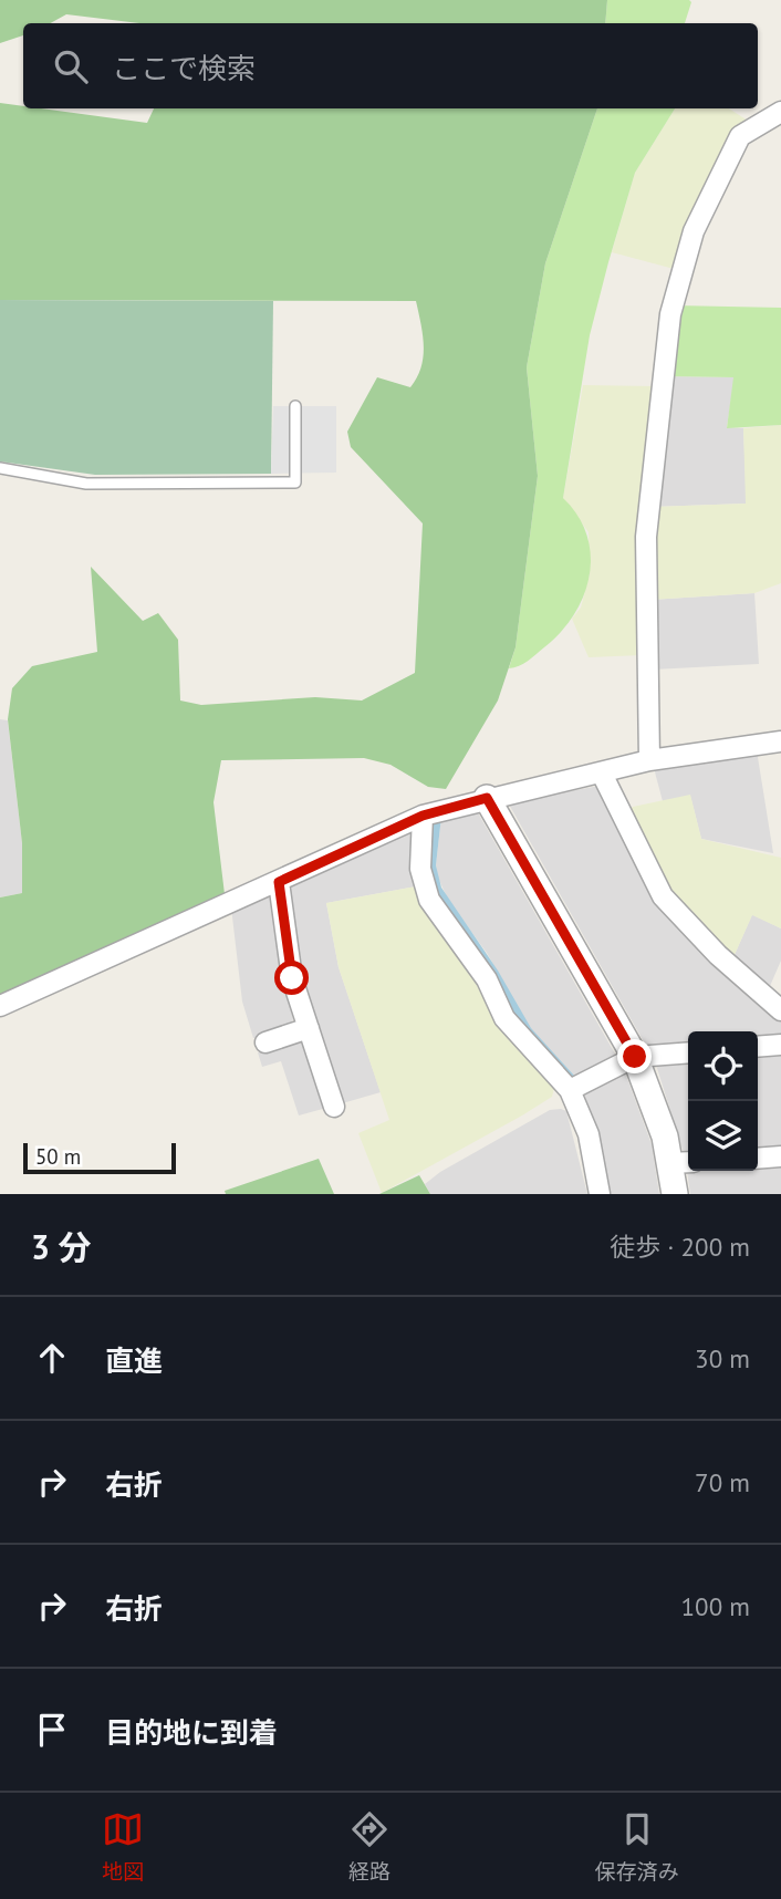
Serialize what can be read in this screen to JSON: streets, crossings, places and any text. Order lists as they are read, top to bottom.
{
  "scale_bar": "50 m",
  "page": {
    "search": "ここで検索",
    "scale": "50 m",
    "heading": ["3 分", "徒歩 · 200 m"],
    "list": [
      ["直進", "30 m"],
      ["右折", "70 m"],
      ["右折", "100 m"],
      "目的地に到着"
    ],
    "nav": ["地図", "経路", "保存済み"]
  }
}
